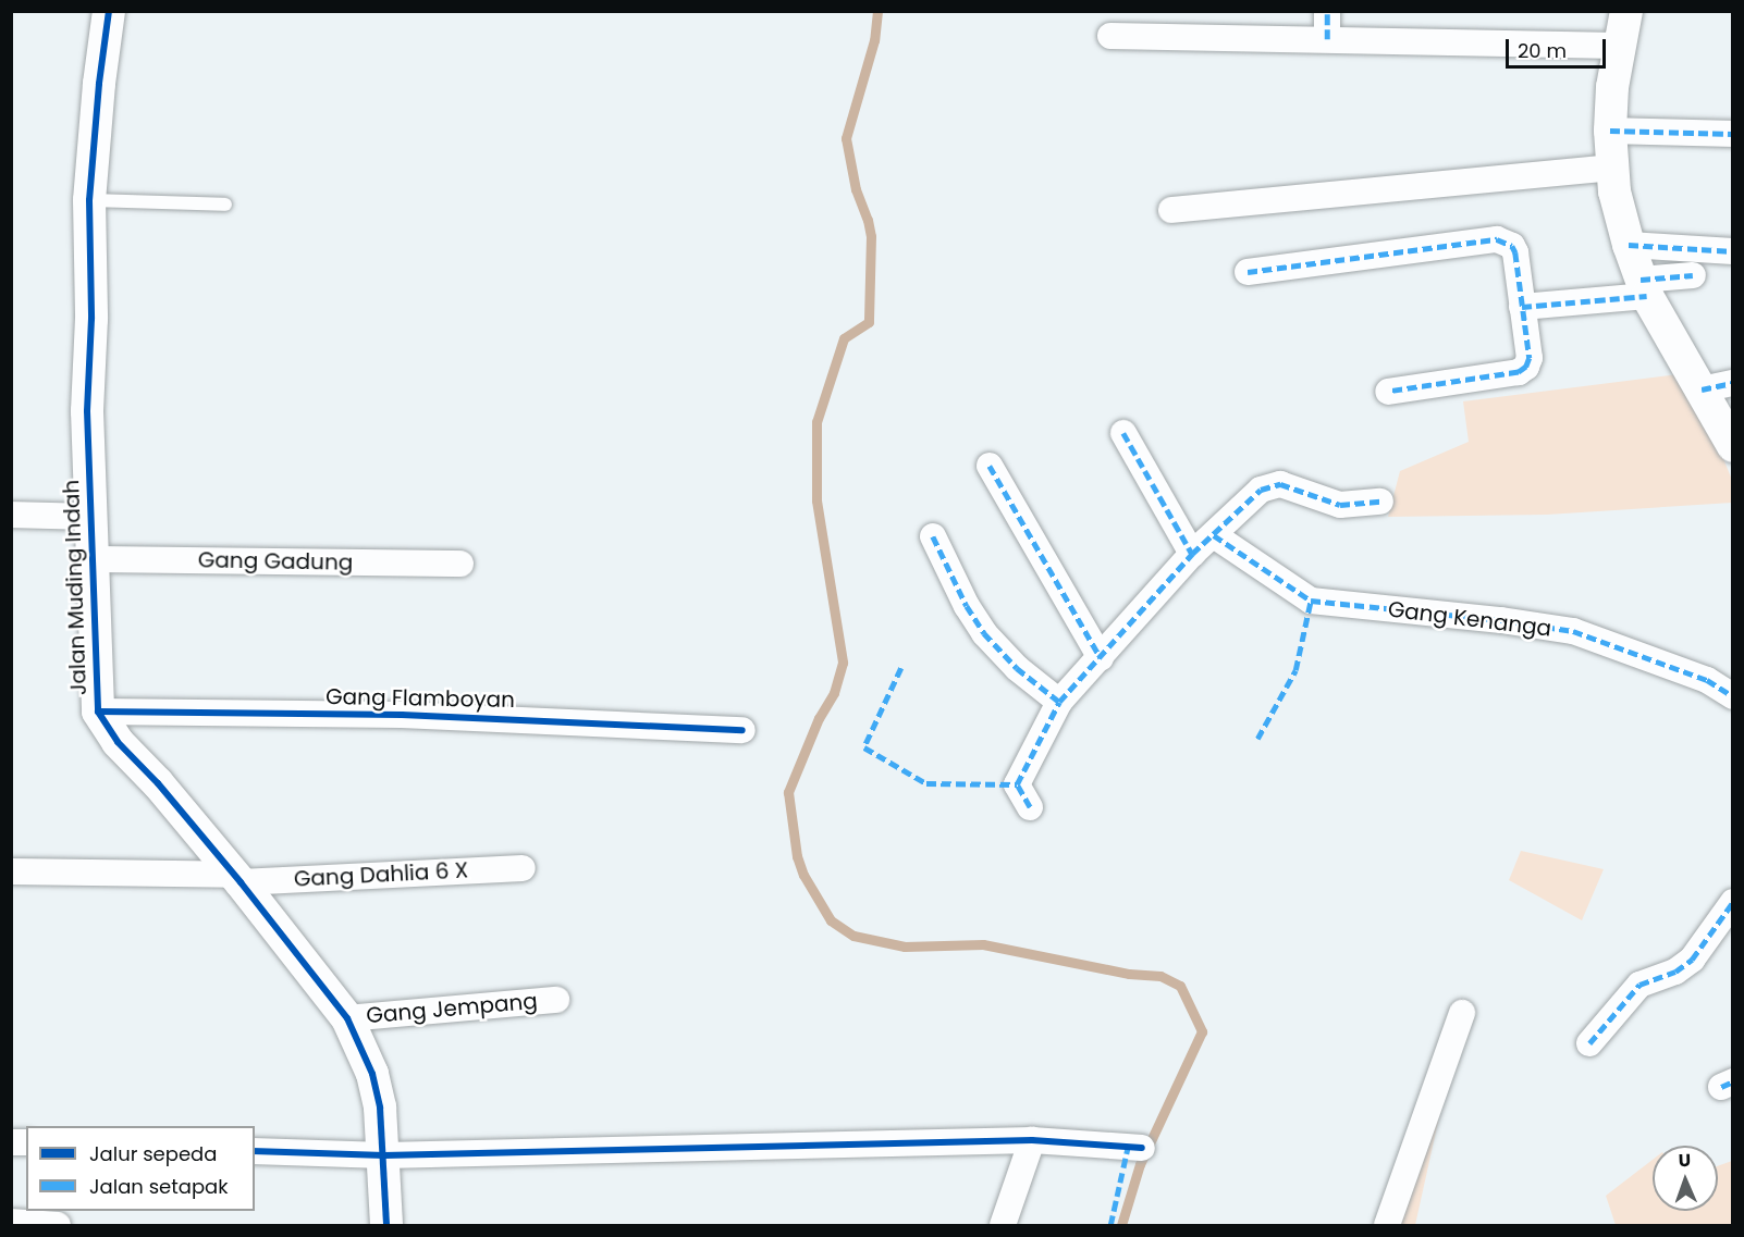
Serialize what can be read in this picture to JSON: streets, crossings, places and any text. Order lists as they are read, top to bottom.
{
  "streets": {
    "street": [
      "Gang Gadung",
      "Jalan Muding Indah",
      "Gang Kenanga",
      "Gang Flamboyan",
      "Gang Dahlia 6 X",
      "Gang Jempang"
    ]
  },
  "crossings": [
    ["Gang Gadung", "Jalan Muding Indah"],
    ["Jalan Muding Indah", "Gang Flamboyan"],
    ["Jalan Muding Indah", "Gang Dahlia 6 X"],
    ["Jalan Muding Indah", "Gang Jempang"]
  ],
  "legend": ["Jalur sepeda", "Jalan setapak"],
  "scale_bar": "20 m",
  "north": "top"
}
